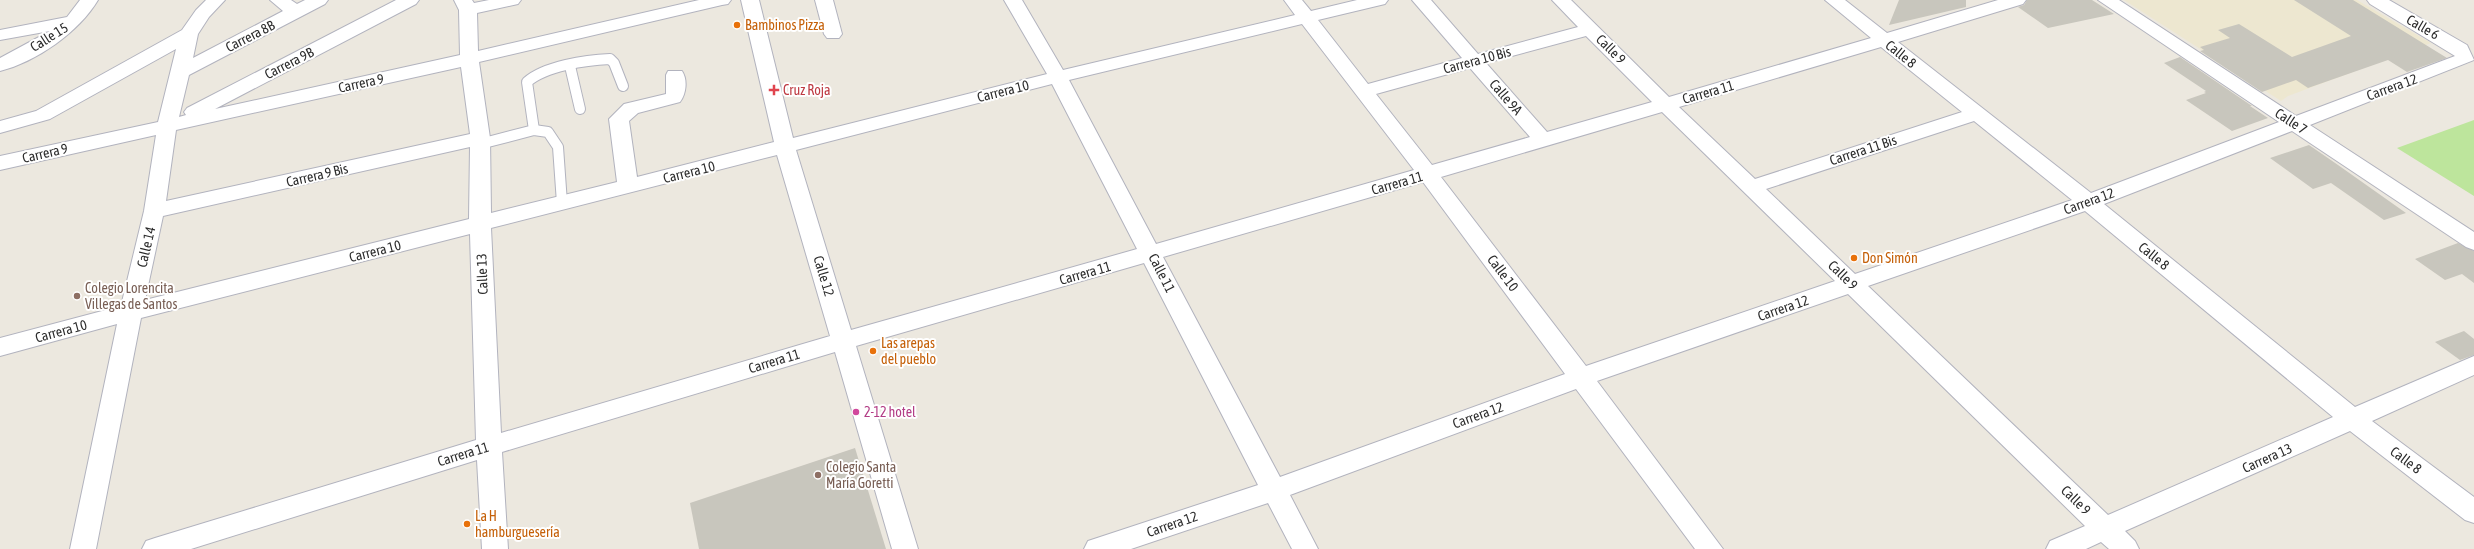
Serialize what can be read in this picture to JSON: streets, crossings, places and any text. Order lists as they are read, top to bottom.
{
  "streets": {
    "street": [
      "Calle 6",
      "Carrera 8B",
      "Calle 15",
      "Calle 9",
      "Calle 8",
      "Carrera 10 Bis",
      "Carrera 9B",
      "Carrera 9",
      "Carrera 12",
      "Carrera 10",
      "Carrera 11",
      "Calle 9A",
      "Calle 7",
      "Carrera 11 Bis",
      "Carrera 9 Bis",
      "Calle 14",
      "Calle 11",
      "Calle 10",
      "Calle 13",
      "Calle 12",
      "Carrera 13"
    ]
  },
  "crossings": [
    ["Calle 6", "Carrera 12"],
    ["Carrera 8B", "Calle 14"],
    ["Calle 9", "Carrera 10 Bis"],
    ["Calle 9", "Carrera 12"],
    ["Calle 9", "Carrera 11"],
    ["Calle 9", "Carrera 11 Bis"],
    ["Calle 9", "Carrera 13"],
    ["Calle 8", "Carrera 12"],
    ["Calle 8", "Carrera 11"],
    ["Calle 8", "Carrera 11 Bis"],
    ["Calle 8", "Carrera 13"],
    ["Carrera 10 Bis", "Calle 9A"],
    ["Carrera 10 Bis", "Calle 10"],
    ["Carrera 9B", "Carrera 9"],
    ["Carrera 9B", "Calle 14"],
    ["Carrera 9", "Calle 14"],
    ["Carrera 9", "Calle 13"],
    ["Carrera 12", "Calle 7"],
    ["Carrera 12", "Calle 11"],
    ["Carrera 12", "Calle 10"],
    ["Carrera 10", "Calle 14"],
    ["Carrera 10", "Calle 11"],
    ["Carrera 10", "Calle 10"],
    ["Carrera 10", "Calle 13"],
    ["Carrera 10", "Calle 12"],
    ["Carrera 11", "Calle 9A"],
    ["Carrera 11", "Calle 11"],
    ["Carrera 11", "Calle 10"],
    ["Carrera 11", "Calle 13"],
    ["Carrera 11", "Calle 12"],
    ["Carrera 9 Bis", "Calle 14"],
    ["Carrera 9 Bis", "Calle 13"]
  ],
  "places": {
    "other": [
      "Bambinos Pizza",
      "Don Simón",
      "Colegio Lorencita Villegas de Santos",
      "Las arepas del pueblo",
      "2-12 hotel",
      "Colegio Santa María Goretti",
      "La H hamburguesería"
    ],
    "health": ["Cruz Roja"]
  }
}
